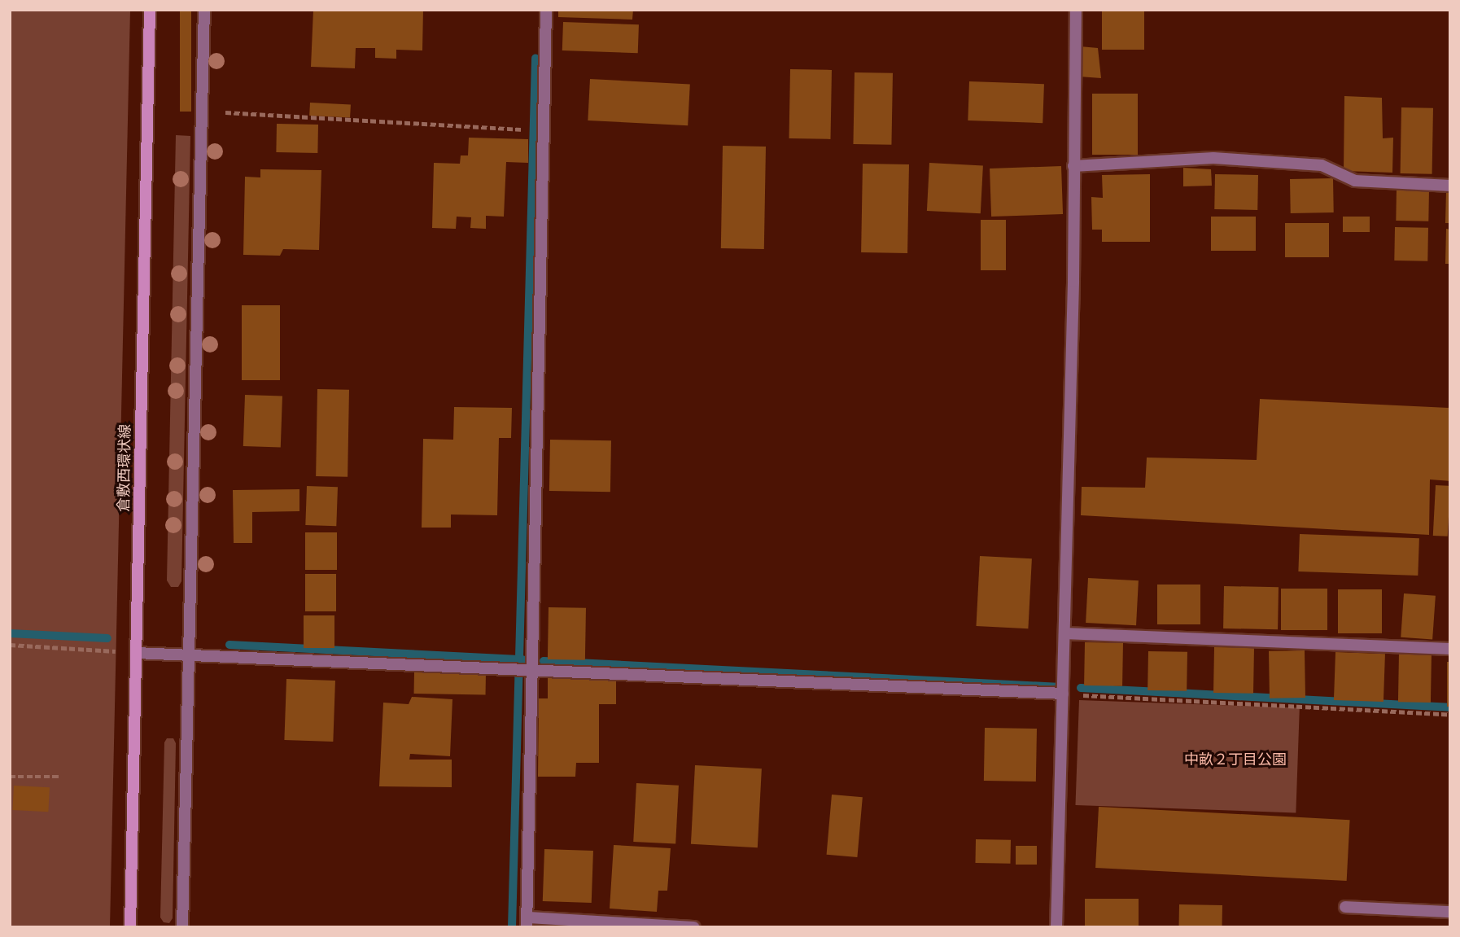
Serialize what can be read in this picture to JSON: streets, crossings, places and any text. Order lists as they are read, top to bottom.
{
  "streets": {
    "main road": ["倉敷西環状線"]
  },
  "parks": ["中畝２丁目公園"]
}
